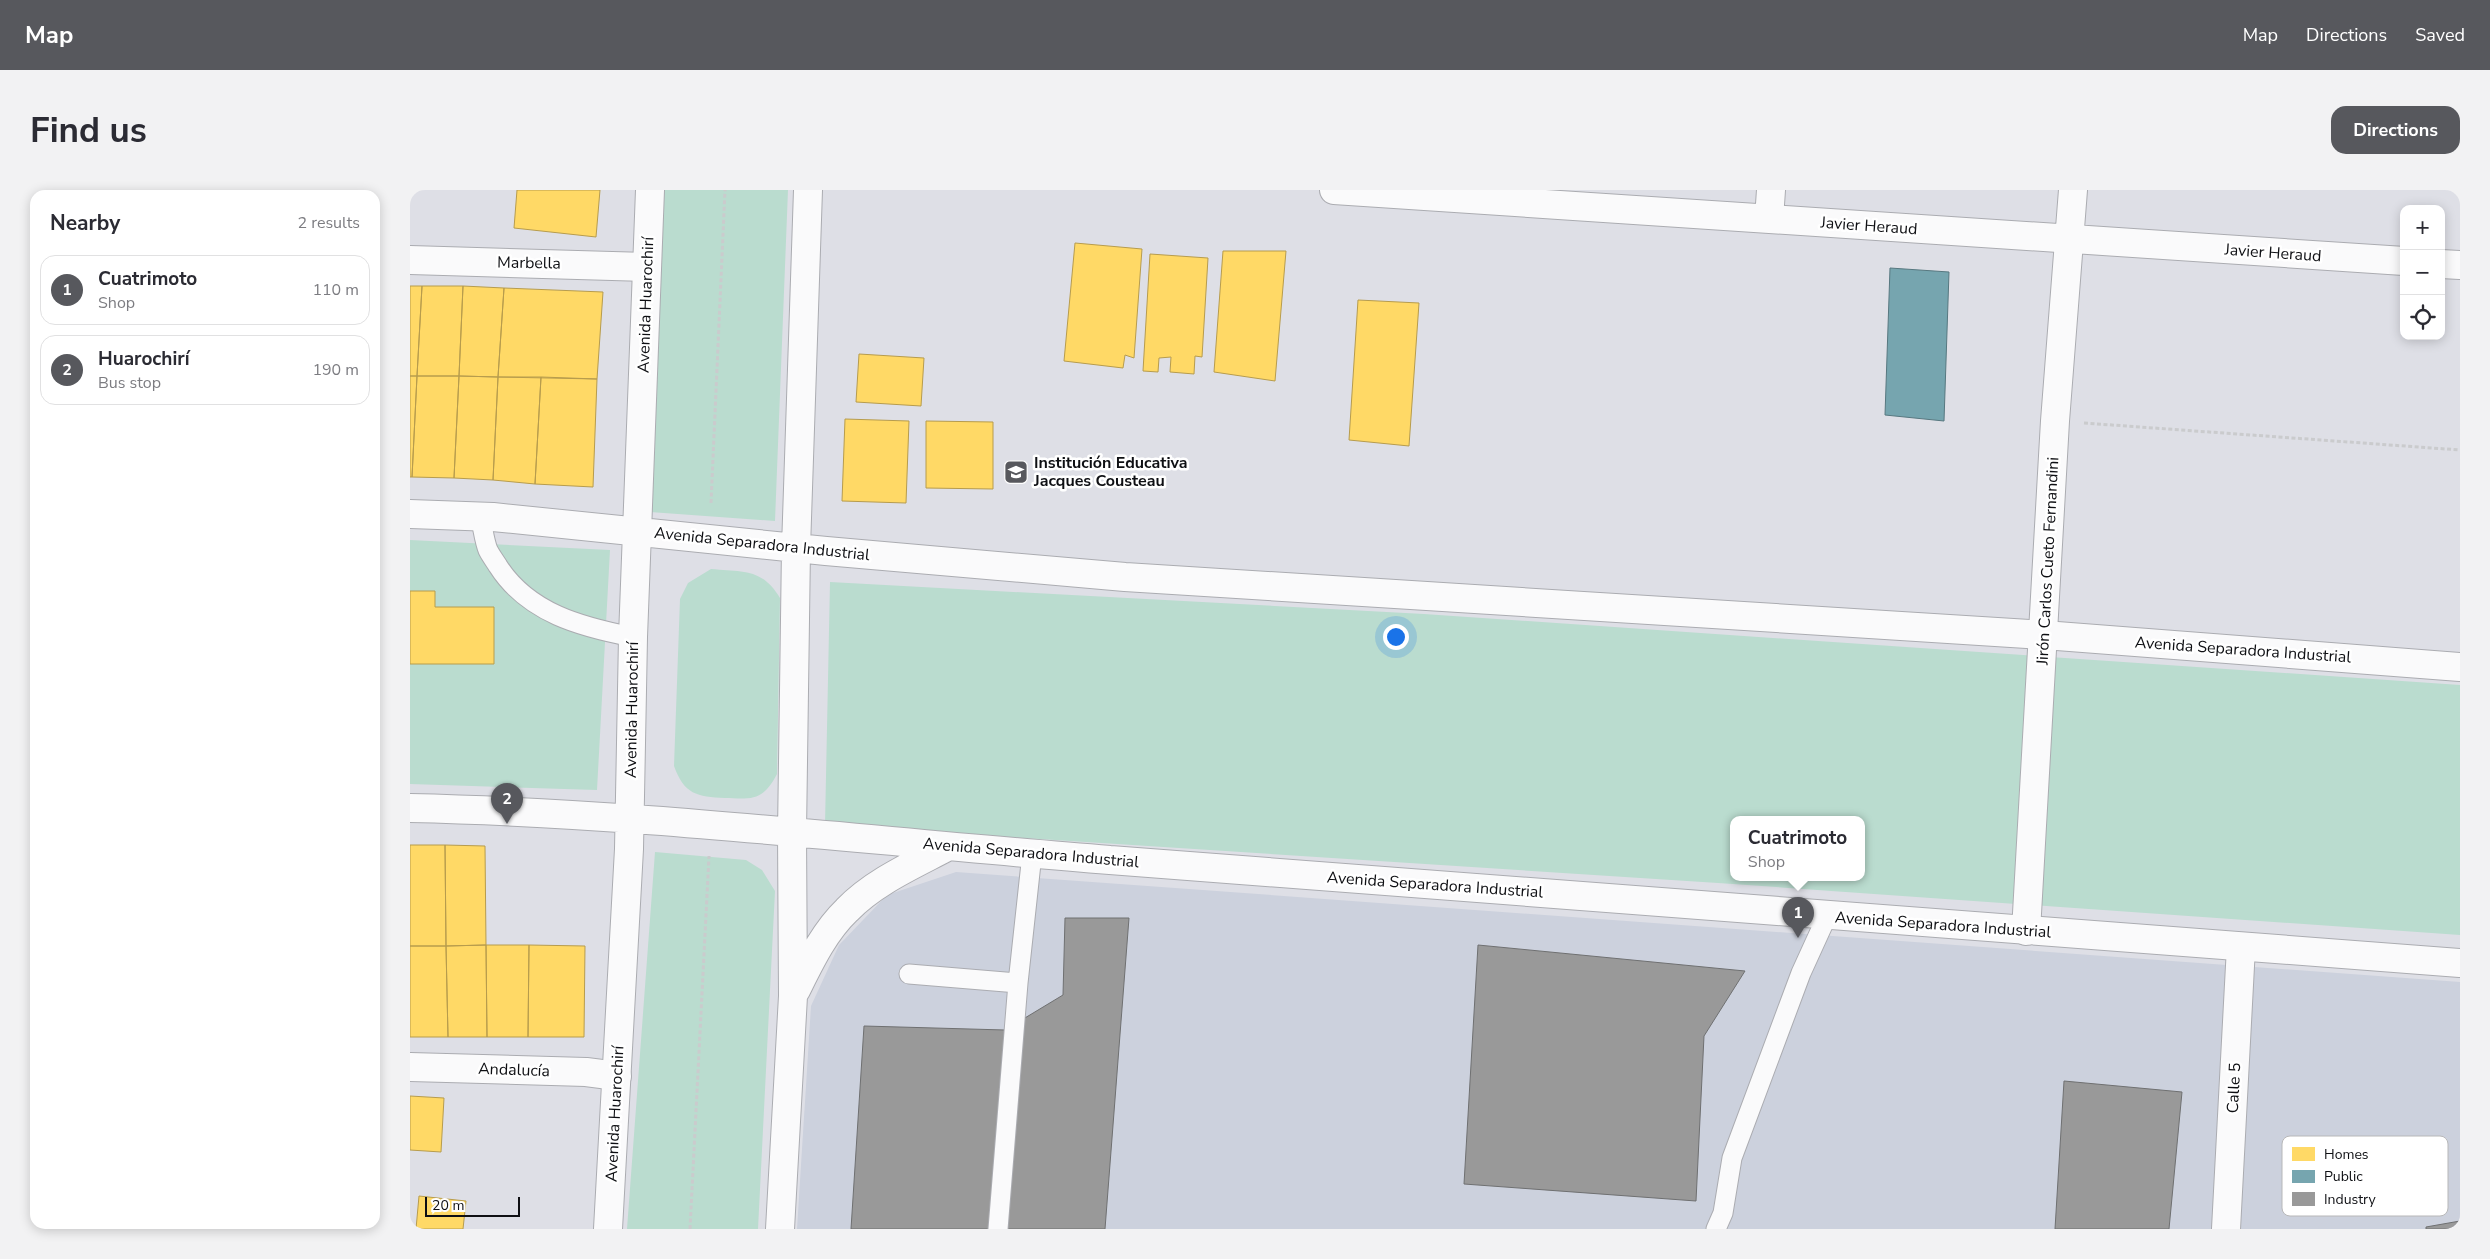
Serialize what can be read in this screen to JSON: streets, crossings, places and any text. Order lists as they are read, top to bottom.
{
  "streets": {
    "main road": [
      "Javier Heraud",
      "Marbella",
      "Avenida Huarochirí",
      "Avenida Separadora Industrial",
      "Jirón Carlos Cueto Fernandini",
      "Andalucía",
      "Calle 5"
    ]
  },
  "crossings": [
    ["Javier Heraud", "Jirón Carlos Cueto Fernandini"],
    ["Marbella", "Avenida Huarochirí"],
    ["Avenida Huarochirí", "Avenida Separadora Industrial"],
    ["Avenida Huarochirí", "Andalucía"],
    ["Avenida Separadora Industrial", "Jirón Carlos Cueto Fernandini"],
    ["Avenida Separadora Industrial", "Calle 5"]
  ],
  "places": {
    "school or university": ["Institución Educativa Jacques Cousteau"]
  },
  "legend": ["Homes", "Public", "Industry"],
  "scale_bar": "20 m",
  "page": {
    "header": "Map",
    "nav": ["Map", "Directions", "Saved"],
    "buttons": "Directions",
    "title": "Find us",
    "heading": ["Nearby", "2 results"],
    "map_buttons": ["+", "−"],
    "list": [
      {
        "mark": "1",
        "name": "Cuatrimoto",
        "note": "Shop",
        "value": "110 m"
      },
      {
        "mark": "2",
        "name": "Huarochirí",
        "note": "Bus stop",
        "value": "190 m"
      }
    ],
    "pins": ["2", "1"],
    "popup": ["Cuatrimoto", "Shop"],
    "scale": "20 m"
  }
}
